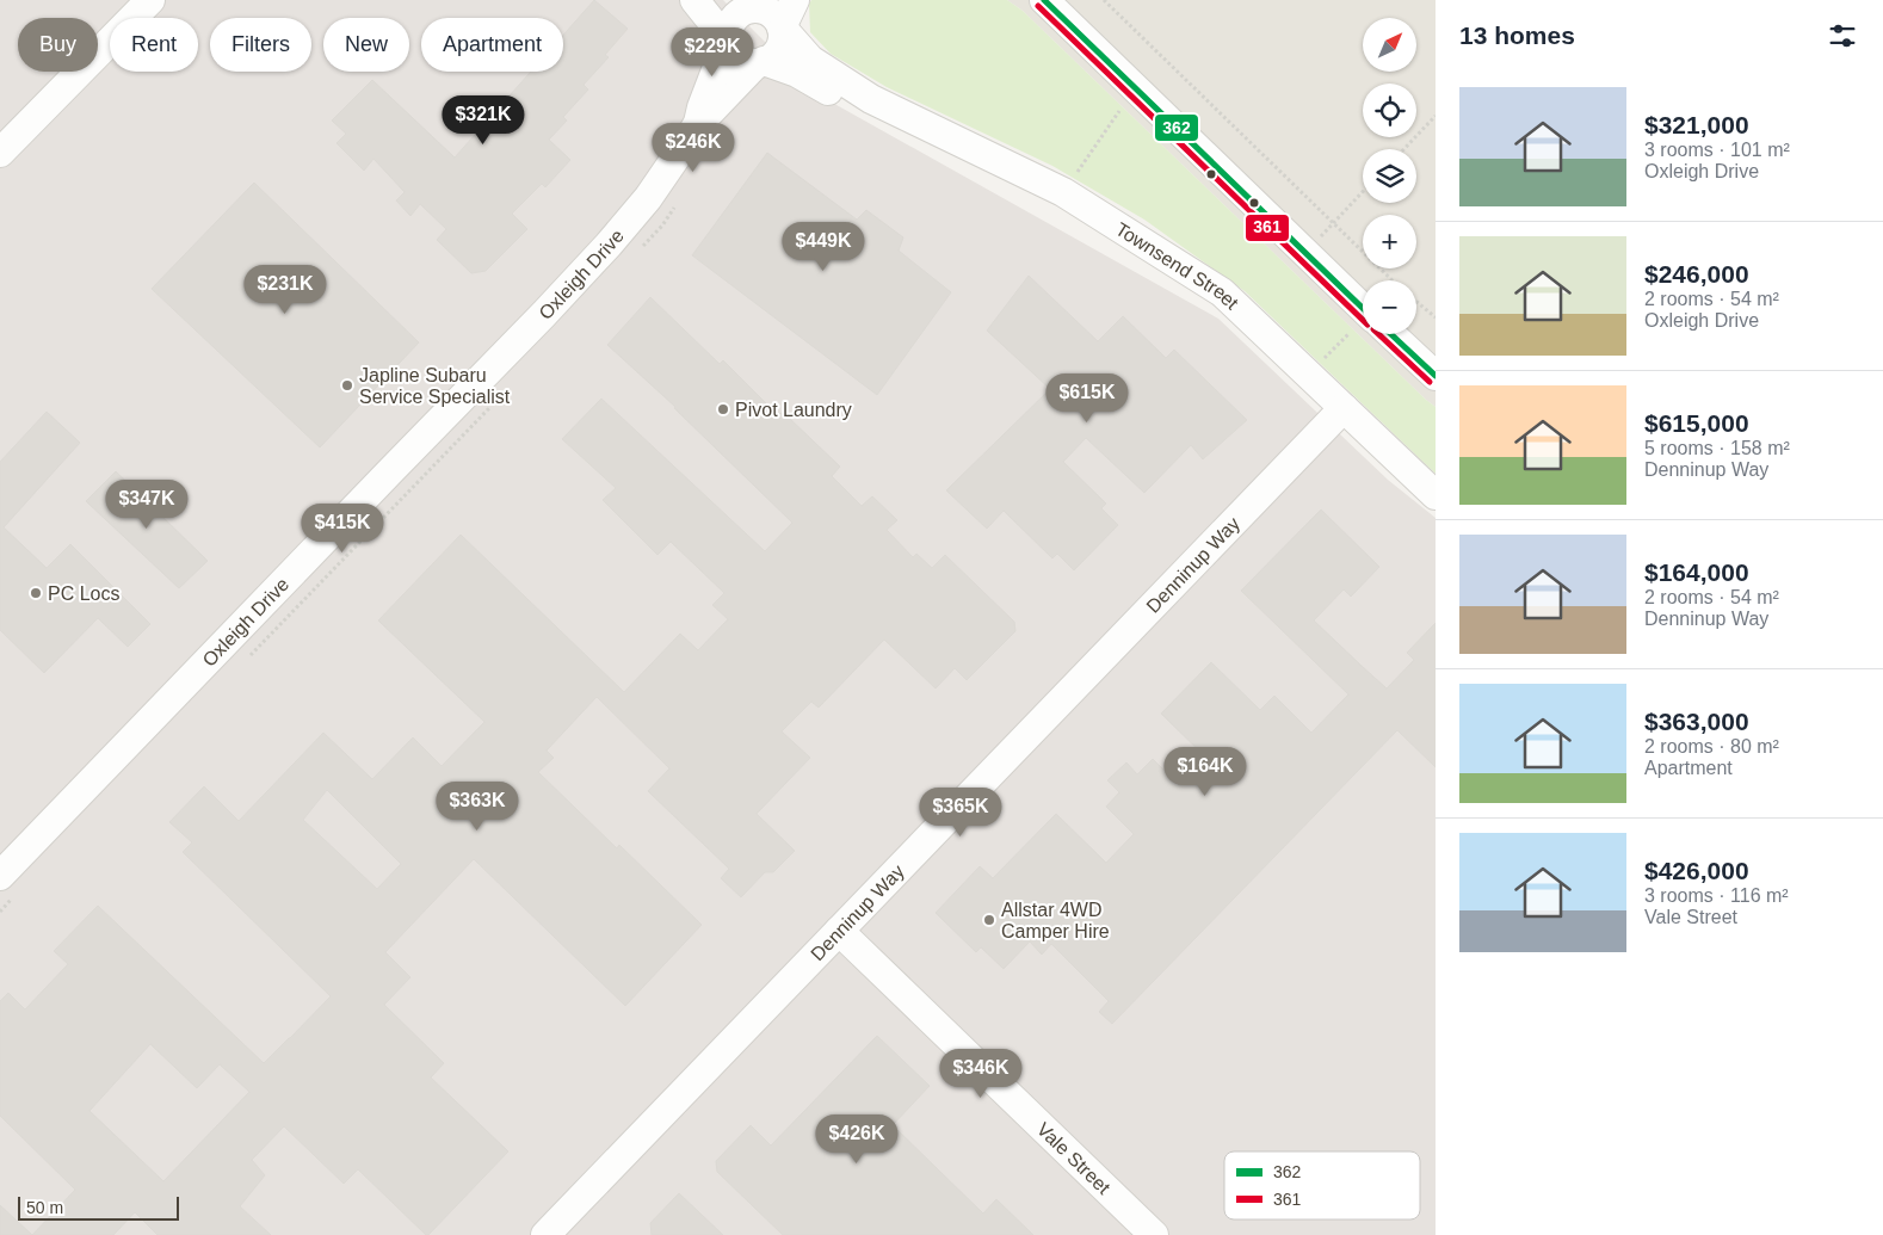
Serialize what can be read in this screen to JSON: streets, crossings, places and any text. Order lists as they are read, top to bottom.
{
  "streets": {
    "street": [
      "Townsend Street",
      "Oxleigh Drive",
      "Denninup Way",
      "Vale Street"
    ]
  },
  "crossings": [
    ["Townsend Street", "Oxleigh Drive"],
    ["Townsend Street", "Denninup Way"],
    ["Denninup Way", "Vale Street"]
  ],
  "places": [
    "Japline Subaru Service Specialist",
    "Pivot Laundry",
    "PC Locs",
    "Allstar 4WD Camper Hire"
  ],
  "lines": ["transit line 362", "transit line 361"],
  "legend": ["362", "361"],
  "scale_bar": "50 m",
  "north": "top right",
  "page": {
    "heading": "13 homes",
    "map_buttons": ["+", "−"],
    "chip": [
      "Buy",
      "Rent",
      "Filters",
      "New",
      "Apartment"
    ],
    "price": [
      "$229K",
      "$321K",
      "$246K",
      "$449K",
      "$231K",
      "$615K",
      "$347K",
      "$415K",
      "$164K",
      "$363K",
      "$365K",
      "$346K",
      "$426K"
    ],
    "list": [
      {
        "name": "$321,000",
        "note": "3 rooms · 101 m² · Oxleigh Drive"
      },
      {
        "name": "$246,000",
        "note": "2 rooms · 54 m² · Oxleigh Drive"
      },
      {
        "name": "$615,000",
        "note": "5 rooms · 158 m² · Denninup Way"
      },
      {
        "name": "$164,000",
        "note": "2 rooms · 54 m² · Denninup Way"
      },
      {
        "name": "$363,000",
        "note": "2 rooms · 80 m² · Apartment"
      },
      {
        "name": "$426,000",
        "note": "3 rooms · 116 m² · Vale Street"
      }
    ],
    "scale": "50 m"
  }
}
